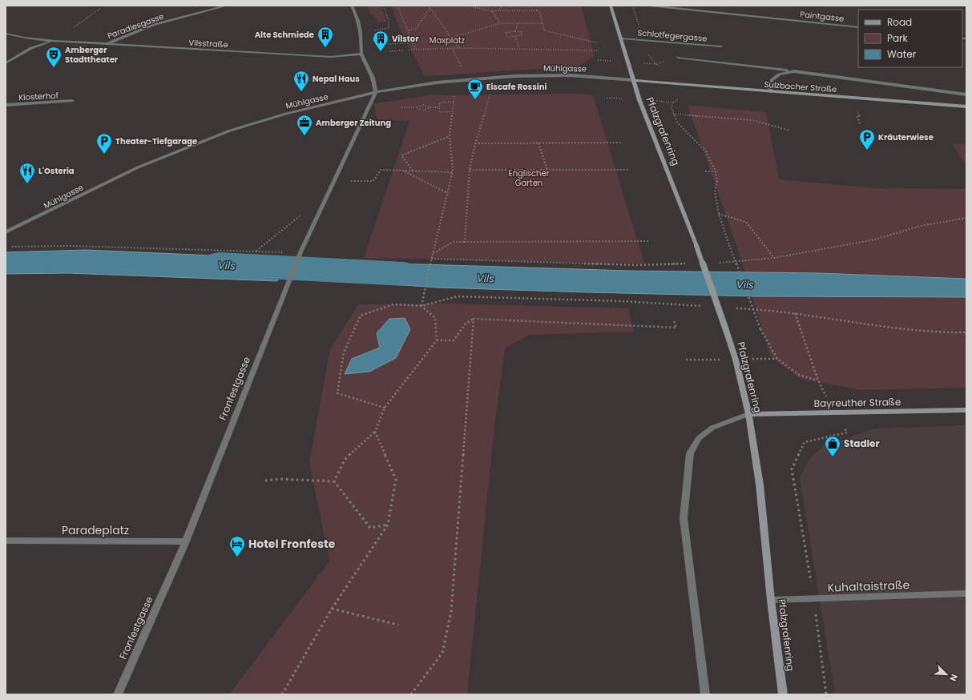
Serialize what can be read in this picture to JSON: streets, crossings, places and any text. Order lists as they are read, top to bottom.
{
  "streets": {
    "main road": ["Sulzbacher Straße", "Pfalzgrafenring", "Bayreuther Straße"],
    "street": [
      "Paintgasse",
      "Paradiesgasse",
      "Schlotfegergasse",
      "Vilsstraße",
      "Mühlgasse",
      "Klosterhof",
      "Fronfestgasse",
      "Paradeplatz",
      "Kuhaltaistraße"
    ]
  },
  "crossings": [
    ["Paradiesgasse", "Vilsstraße"],
    ["Schlotfegergasse", "Pfalzgrafenring"],
    ["Mühlgasse", "Sulzbacher Straße"],
    ["Mühlgasse", "Pfalzgrafenring"],
    ["Mühlgasse", "Fronfestgasse"],
    ["Sulzbacher Straße", "Pfalzgrafenring"],
    ["Pfalzgrafenring", "Bayreuther Straße"],
    ["Pfalzgrafenring", "Kuhaltaistraße"],
    ["Fronfestgasse", "Paradeplatz"]
  ],
  "water": ["Vils"],
  "parks": ["Maxplatz", "Englischer Garten"],
  "places": {
    "building": ["Alte Schmiede", "Vilstor"],
    "theatre": ["Amberger Stadttheater"],
    "restaurant": ["Nepal Haus", "L'Osteria"],
    "cafe": ["Eiscafe Rossini"],
    "office": ["Amberger Zeitung"],
    "parking": ["Kräuterwiese", "Theater-Tiefgarage"],
    "shop": ["Stadler"],
    "hotel": ["Hotel Fronfeste"]
  },
  "legend": ["Road", "Park", "Water"],
  "north": "bottom right"
}
